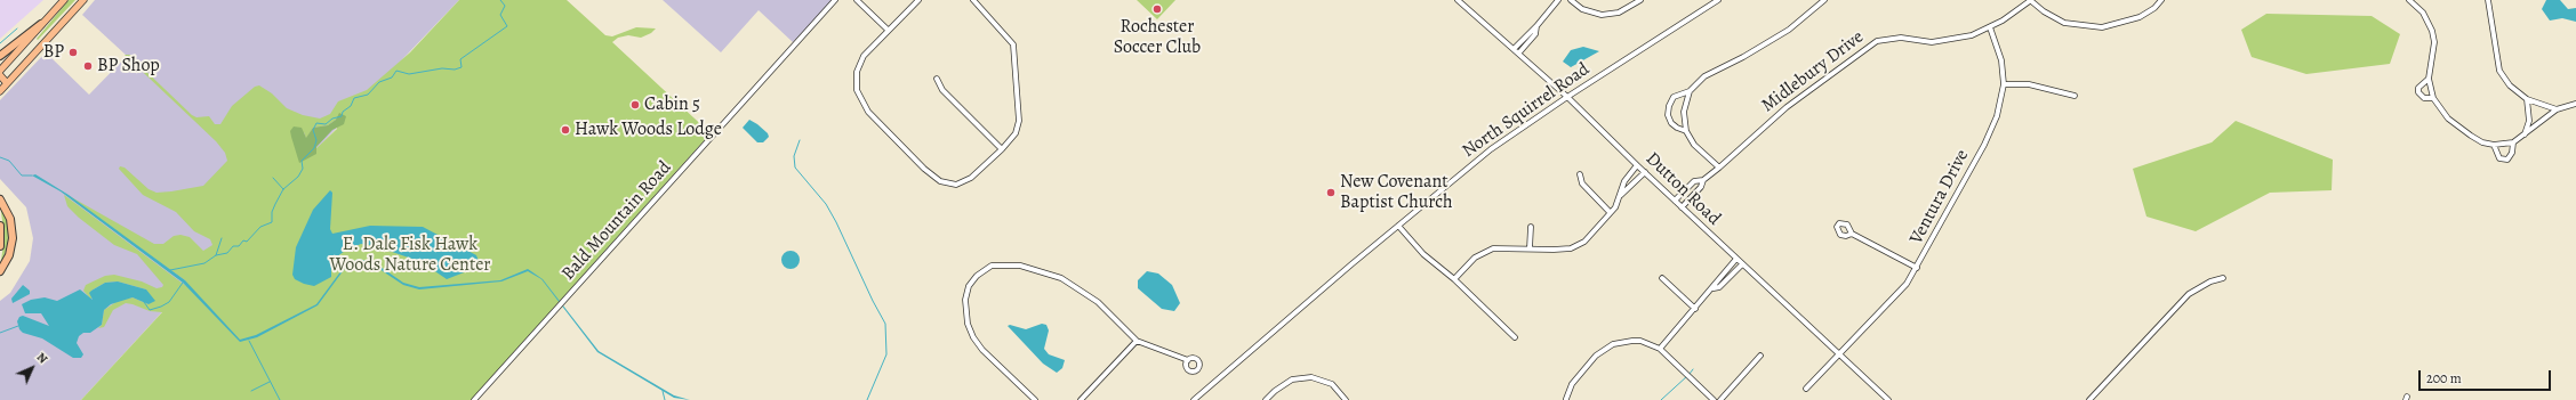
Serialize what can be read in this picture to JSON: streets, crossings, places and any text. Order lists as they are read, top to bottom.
{
  "streets": {
    "street": [
      "Midlebury Drive",
      "North Squirrel Road",
      "Dutton Road",
      "Ventura Drive",
      "Bald Mountain Road"
    ]
  },
  "crossings": [
    ["Midlebury Drive", "Dutton Road"],
    ["Midlebury Drive", "Ventura Drive"],
    ["North Squirrel Road", "Dutton Road"],
    ["Dutton Road", "Ventura Drive"]
  ],
  "parks": ["E. Dale Fisk Hawk Woods Nature Center"],
  "places": [
    "Rochester Soccer Club",
    "BP",
    "BP Shop",
    "Cabin 5",
    "Hawk Woods Lodge",
    "New Covenant Baptist Church"
  ],
  "scale_bar": "200 m",
  "north": "top right"
}
